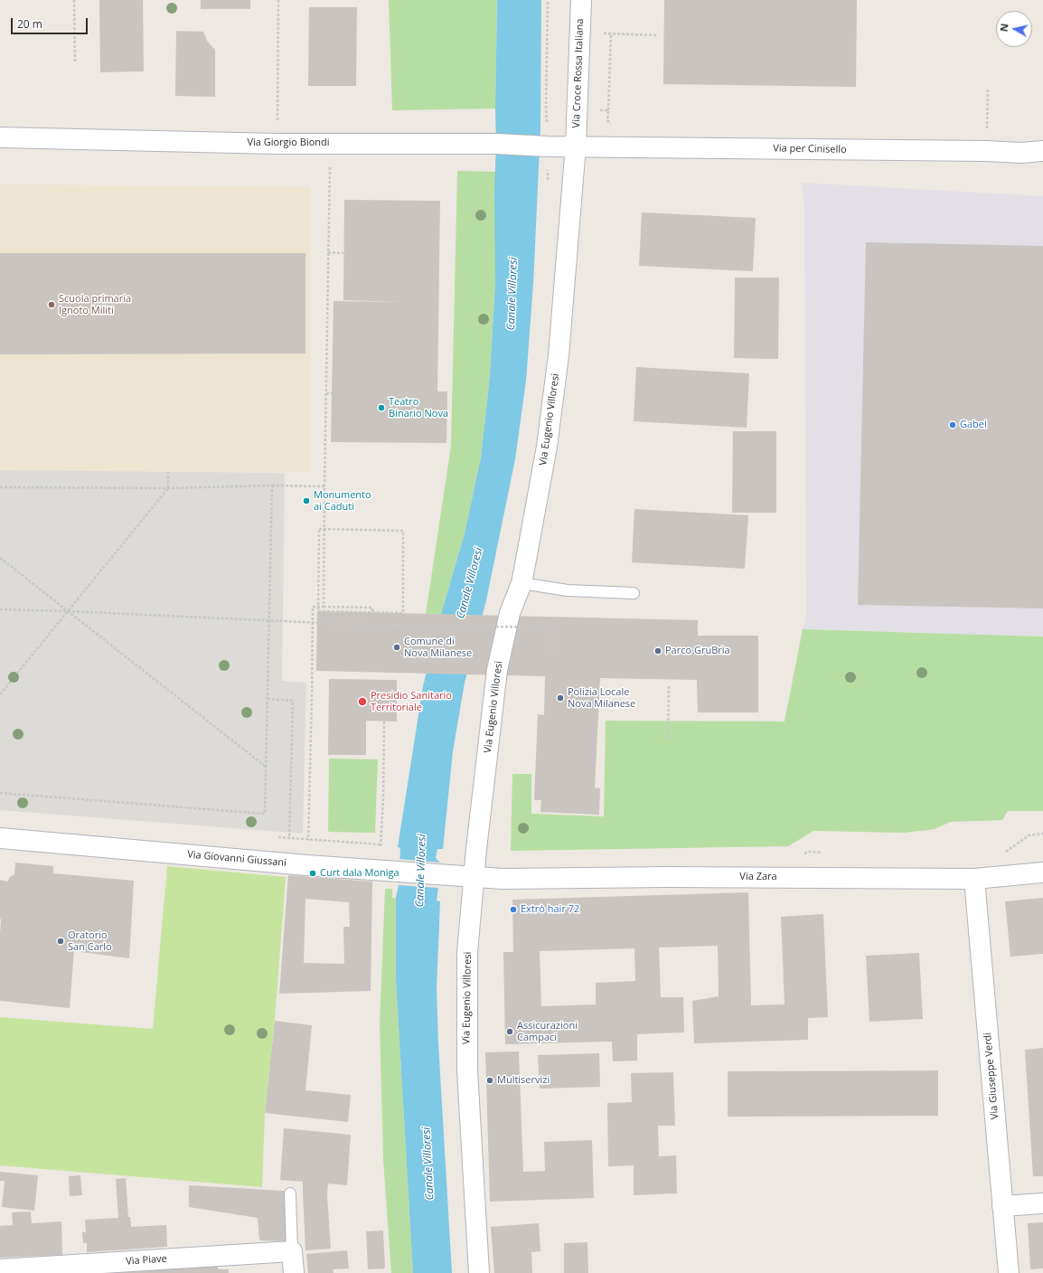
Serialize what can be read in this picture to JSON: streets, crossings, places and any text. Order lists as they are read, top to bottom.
{
  "streets": {
    "street": [
      "Via Croce Rossa Italiana",
      "Via Giorgio Biondi",
      "Via per Cinisello",
      "Via Eugenio Villoresi",
      "Via Giovanni Giussani",
      "Via Zara",
      "Via Giuseppe Verdi",
      "Via Piave"
    ]
  },
  "crossings": [
    ["Via Croce Rossa Italiana", "Via Giorgio Biondi"],
    ["Via Croce Rossa Italiana", "Via per Cinisello"],
    ["Via Croce Rossa Italiana", "Via Eugenio Villoresi"],
    ["Via Giorgio Biondi", "Via per Cinisello"],
    ["Via Giorgio Biondi", "Via Eugenio Villoresi"],
    ["Via per Cinisello", "Via Eugenio Villoresi"],
    ["Via Eugenio Villoresi", "Via Giovanni Giussani"],
    ["Via Eugenio Villoresi", "Via Zara"],
    ["Via Giovanni Giussani", "Via Zara"],
    ["Via Zara", "Via Giuseppe Verdi"]
  ],
  "water": ["Canale Villoresi"],
  "places": [
    "Scuola primaria Ignoto Militi",
    "Teatro Binario Nova",
    "Gabel",
    "Monumento ai Caduti",
    "Comune di Nova Milanese",
    "Parco GruBrìa",
    "Polizia Locale Nova Milanese",
    "Presidio Sanitario Territoriale",
    "Curt dala Moniga",
    "Extrò hair 72",
    "Oratorio San Carlo",
    "Assicurazioni Campaci",
    "Multiservizi"
  ],
  "scale_bar": "20 m",
  "north": "left"
}
